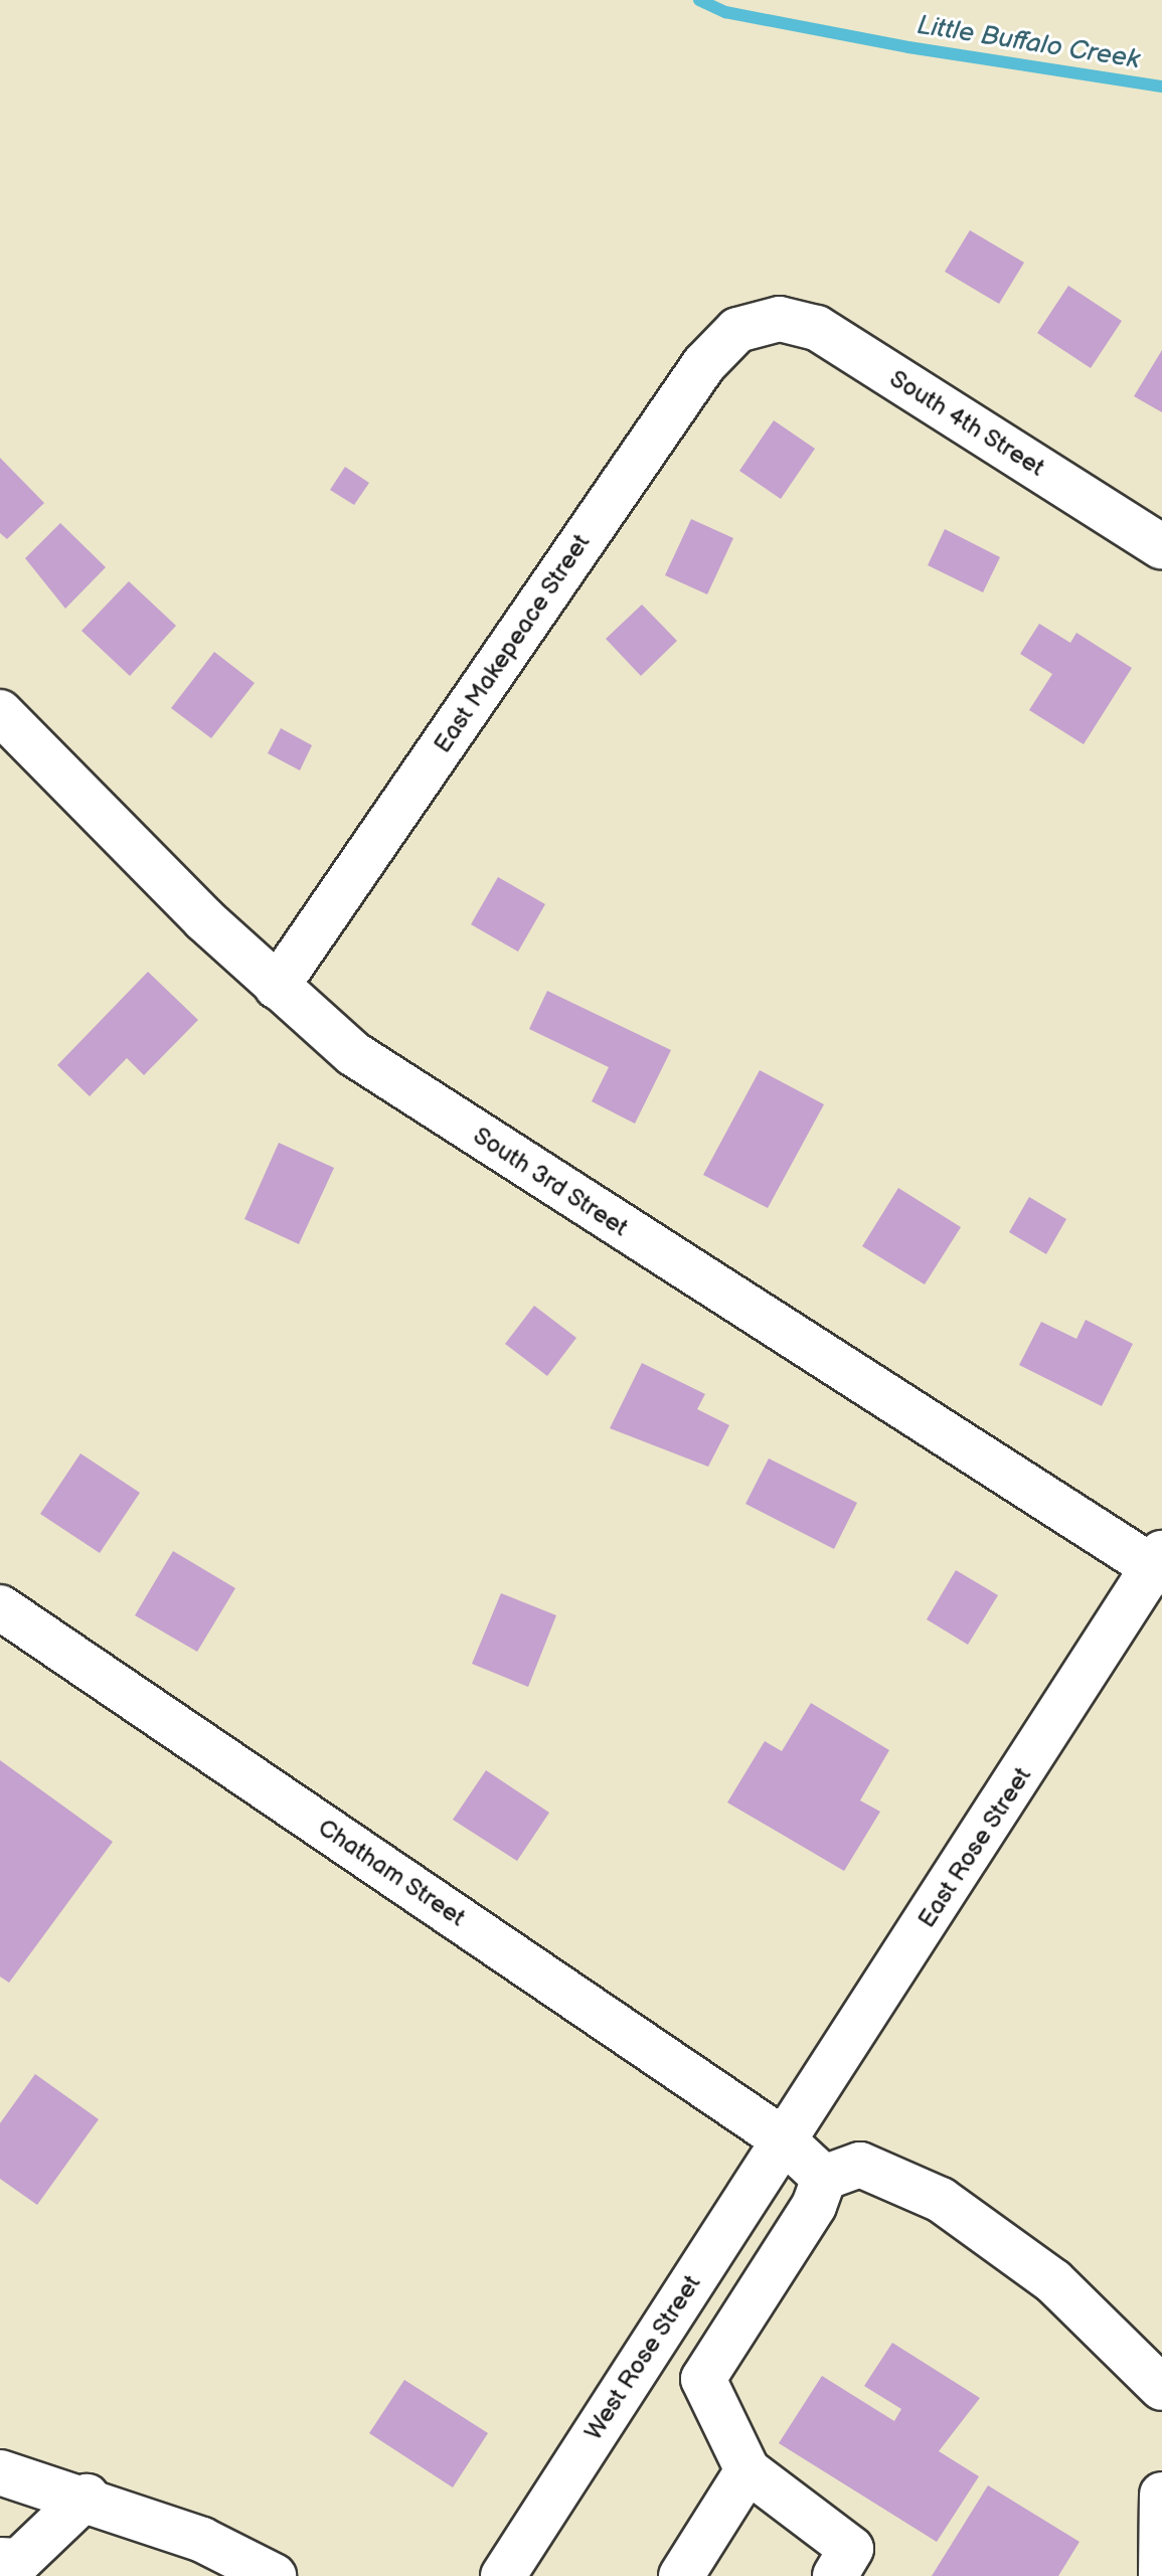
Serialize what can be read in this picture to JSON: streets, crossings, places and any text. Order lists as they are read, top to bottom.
{
  "streets": {
    "street": [
      "South 4th Street",
      "East Makepeace Street",
      "South 3rd Street",
      "East Rose Street",
      "Chatham Street",
      "West Rose Street"
    ]
  },
  "crossings": [
    ["South 4th Street", "East Makepeace Street"],
    ["East Makepeace Street", "South 3rd Street"],
    ["South 3rd Street", "East Rose Street"],
    ["East Rose Street", "Chatham Street"],
    ["East Rose Street", "West Rose Street"],
    ["Chatham Street", "West Rose Street"]
  ],
  "water": ["Little Buffalo Creek"]
}
